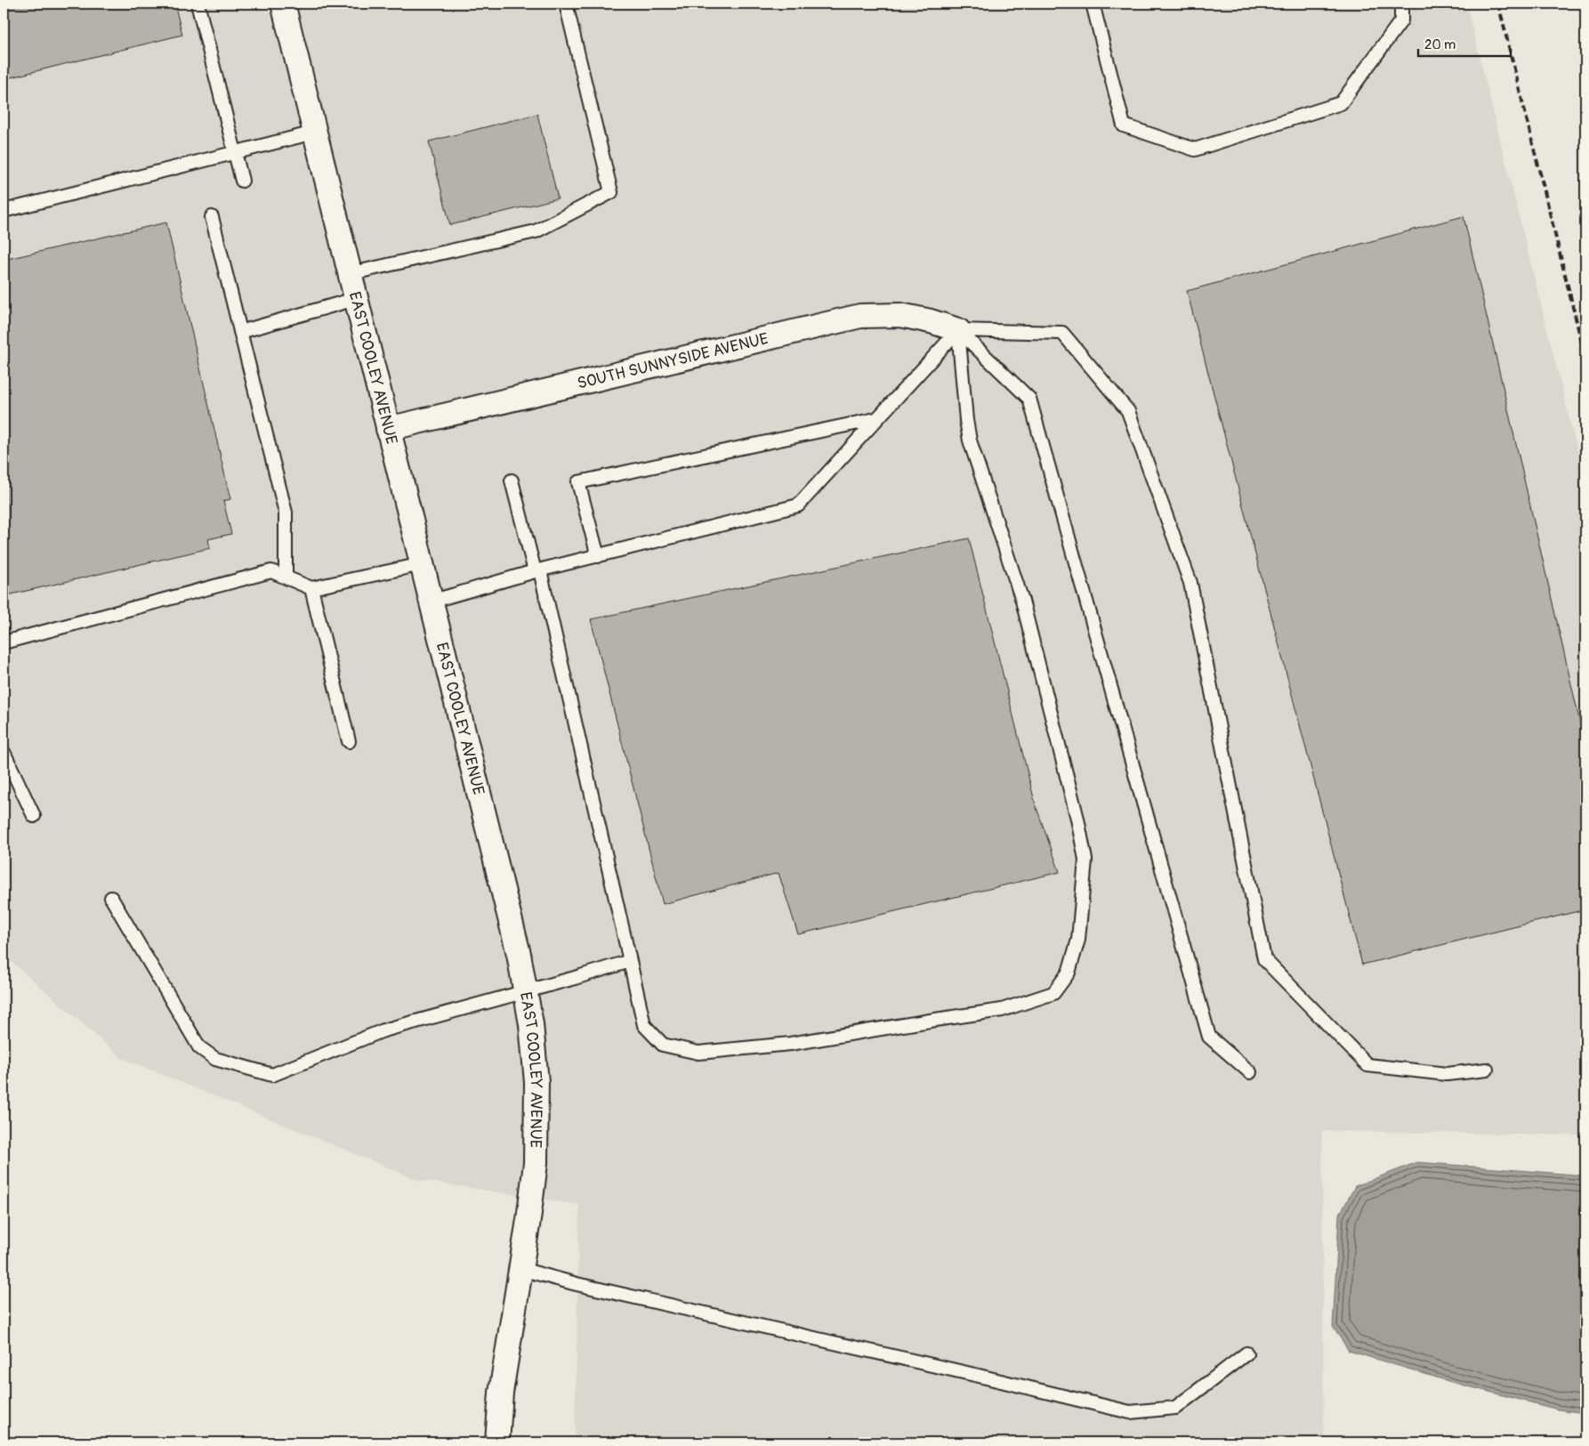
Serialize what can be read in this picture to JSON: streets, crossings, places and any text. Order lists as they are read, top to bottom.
{
  "streets": {
    "street": ["SOUTH SUNNYSIDE AVENUE", "EAST COOLEY AVENUE"]
  },
  "crossings": [
    ["SOUTH SUNNYSIDE AVENUE", "EAST COOLEY AVENUE"]
  ],
  "scale_bar": "20 m"
}
